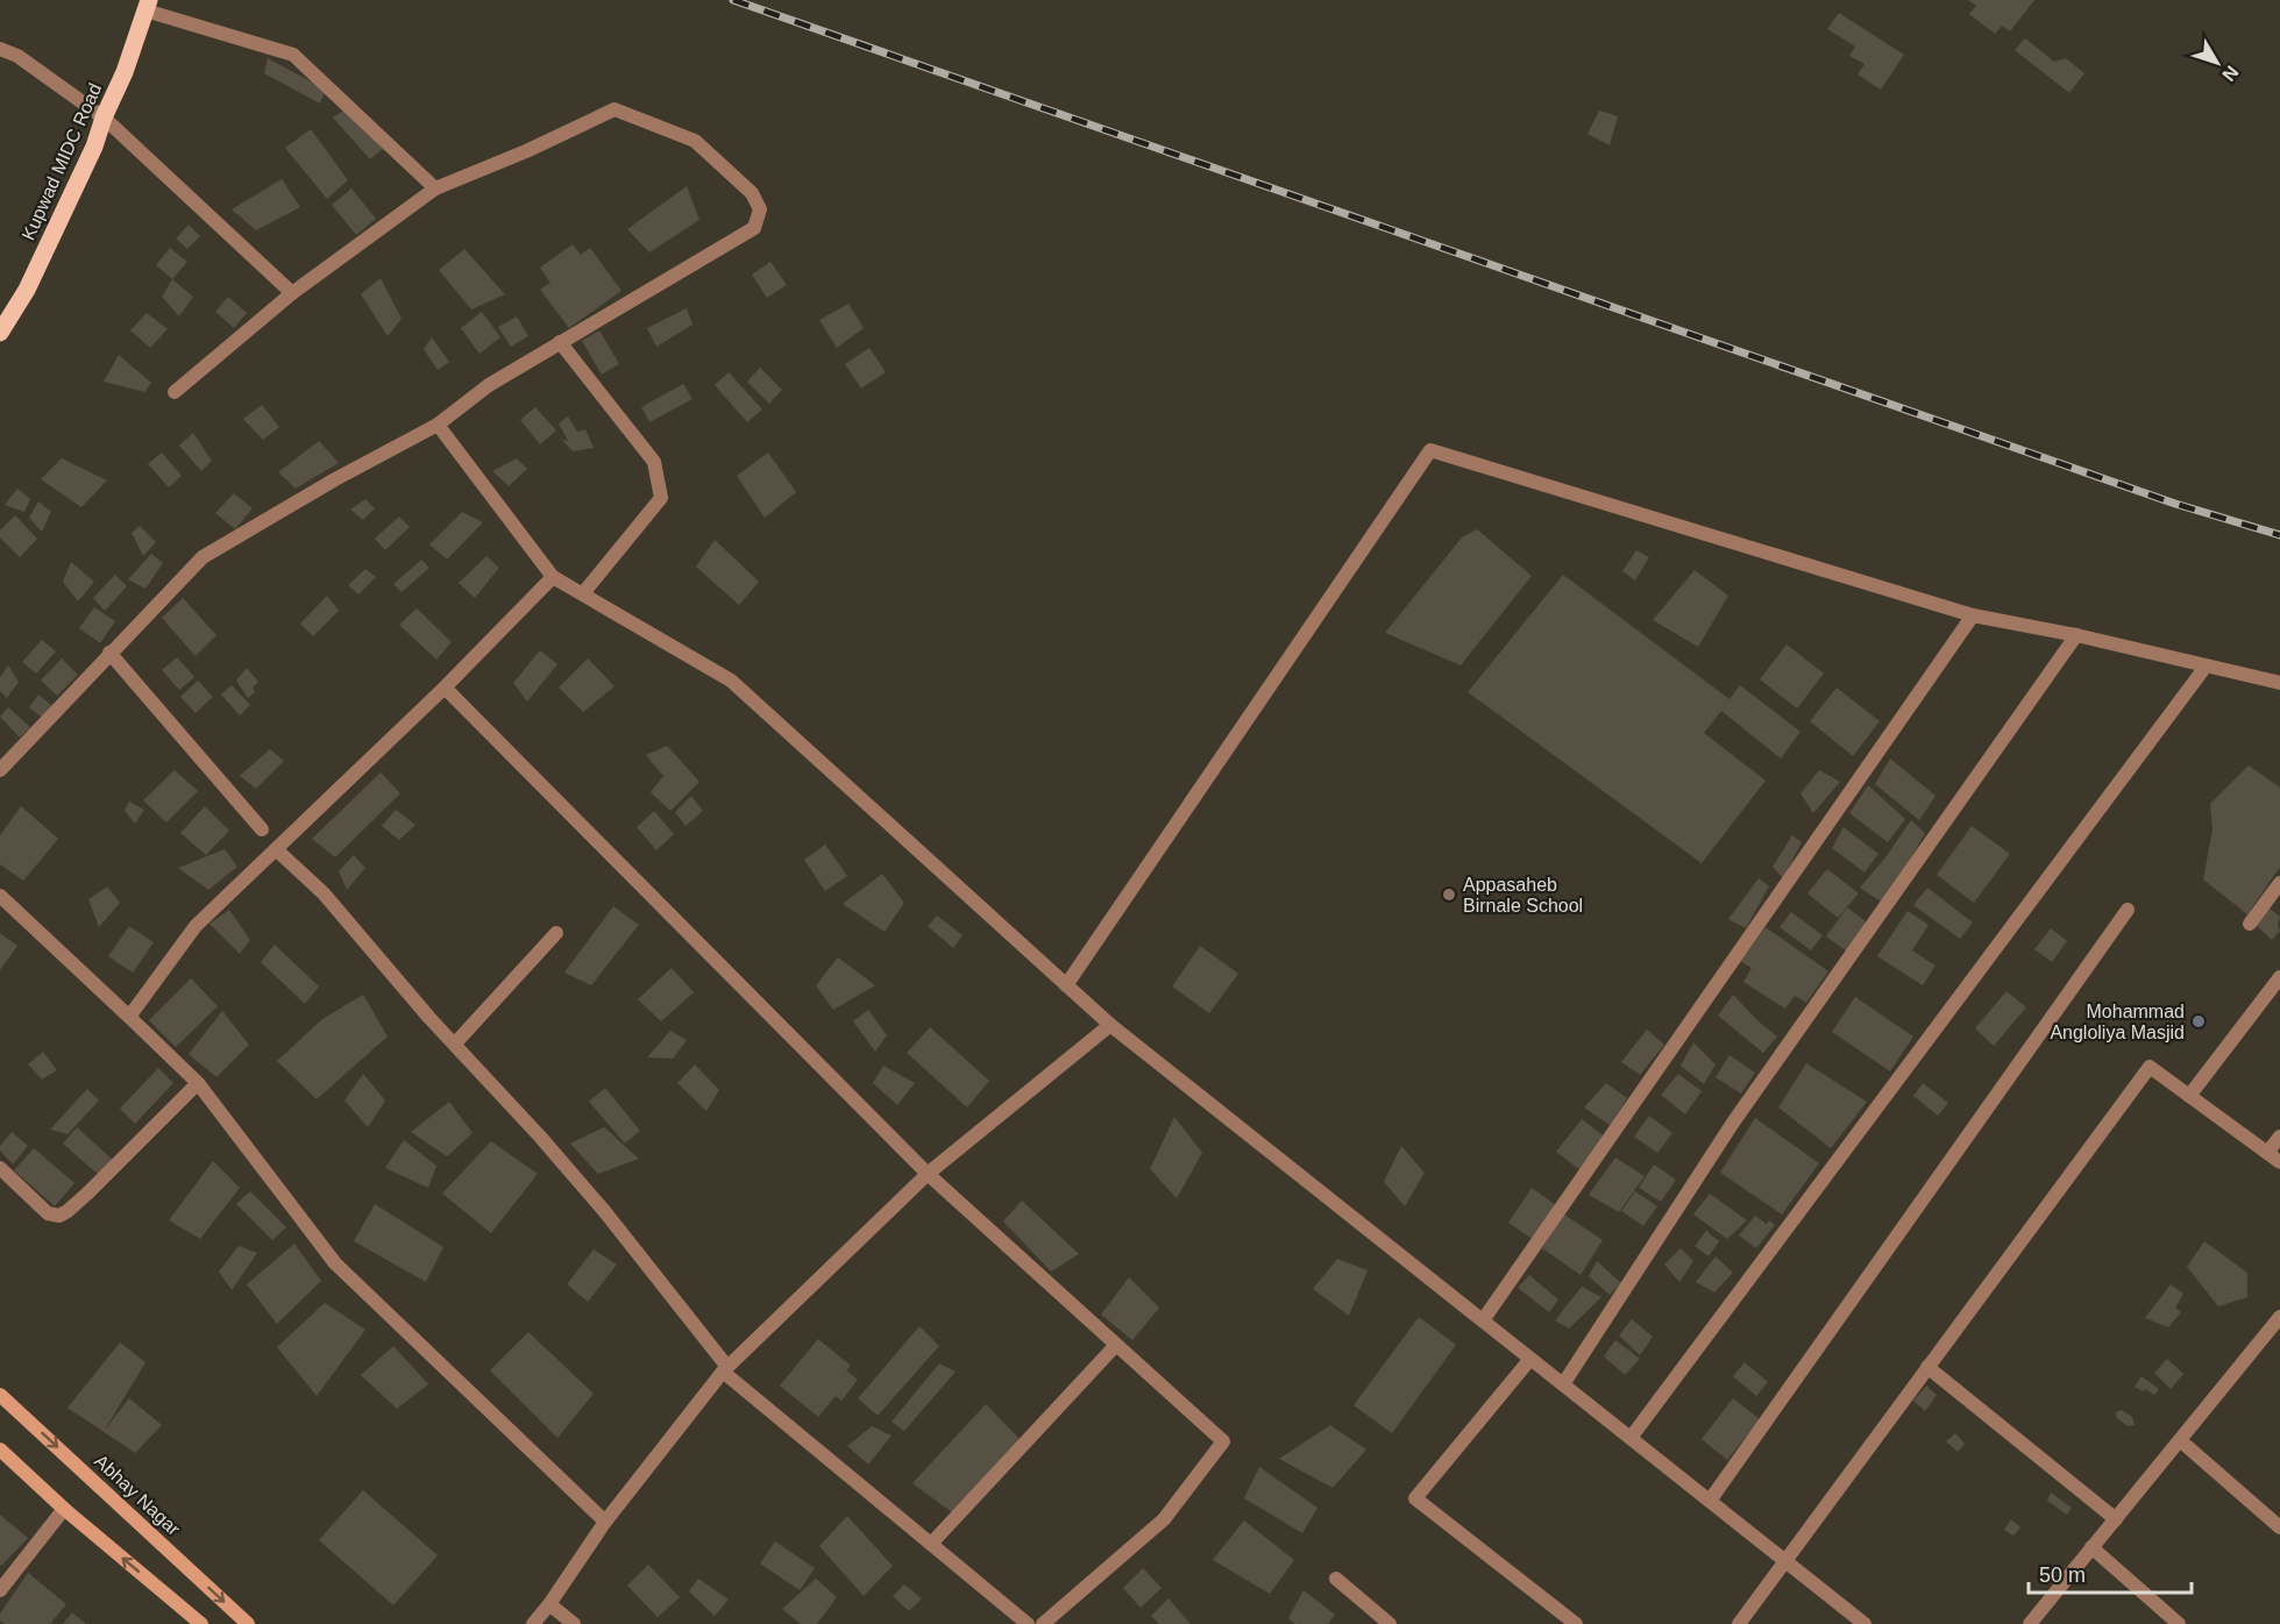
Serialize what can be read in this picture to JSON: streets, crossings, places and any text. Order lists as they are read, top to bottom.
{
  "streets": {
    "main road": ["Kupwad MIDC Road", "Abhay Nagar"]
  },
  "places": ["Appasaheb Birnale School", "Mohammad Angloliya Masjid"],
  "scale_bar": "50 m",
  "north": "bottom right"
}
